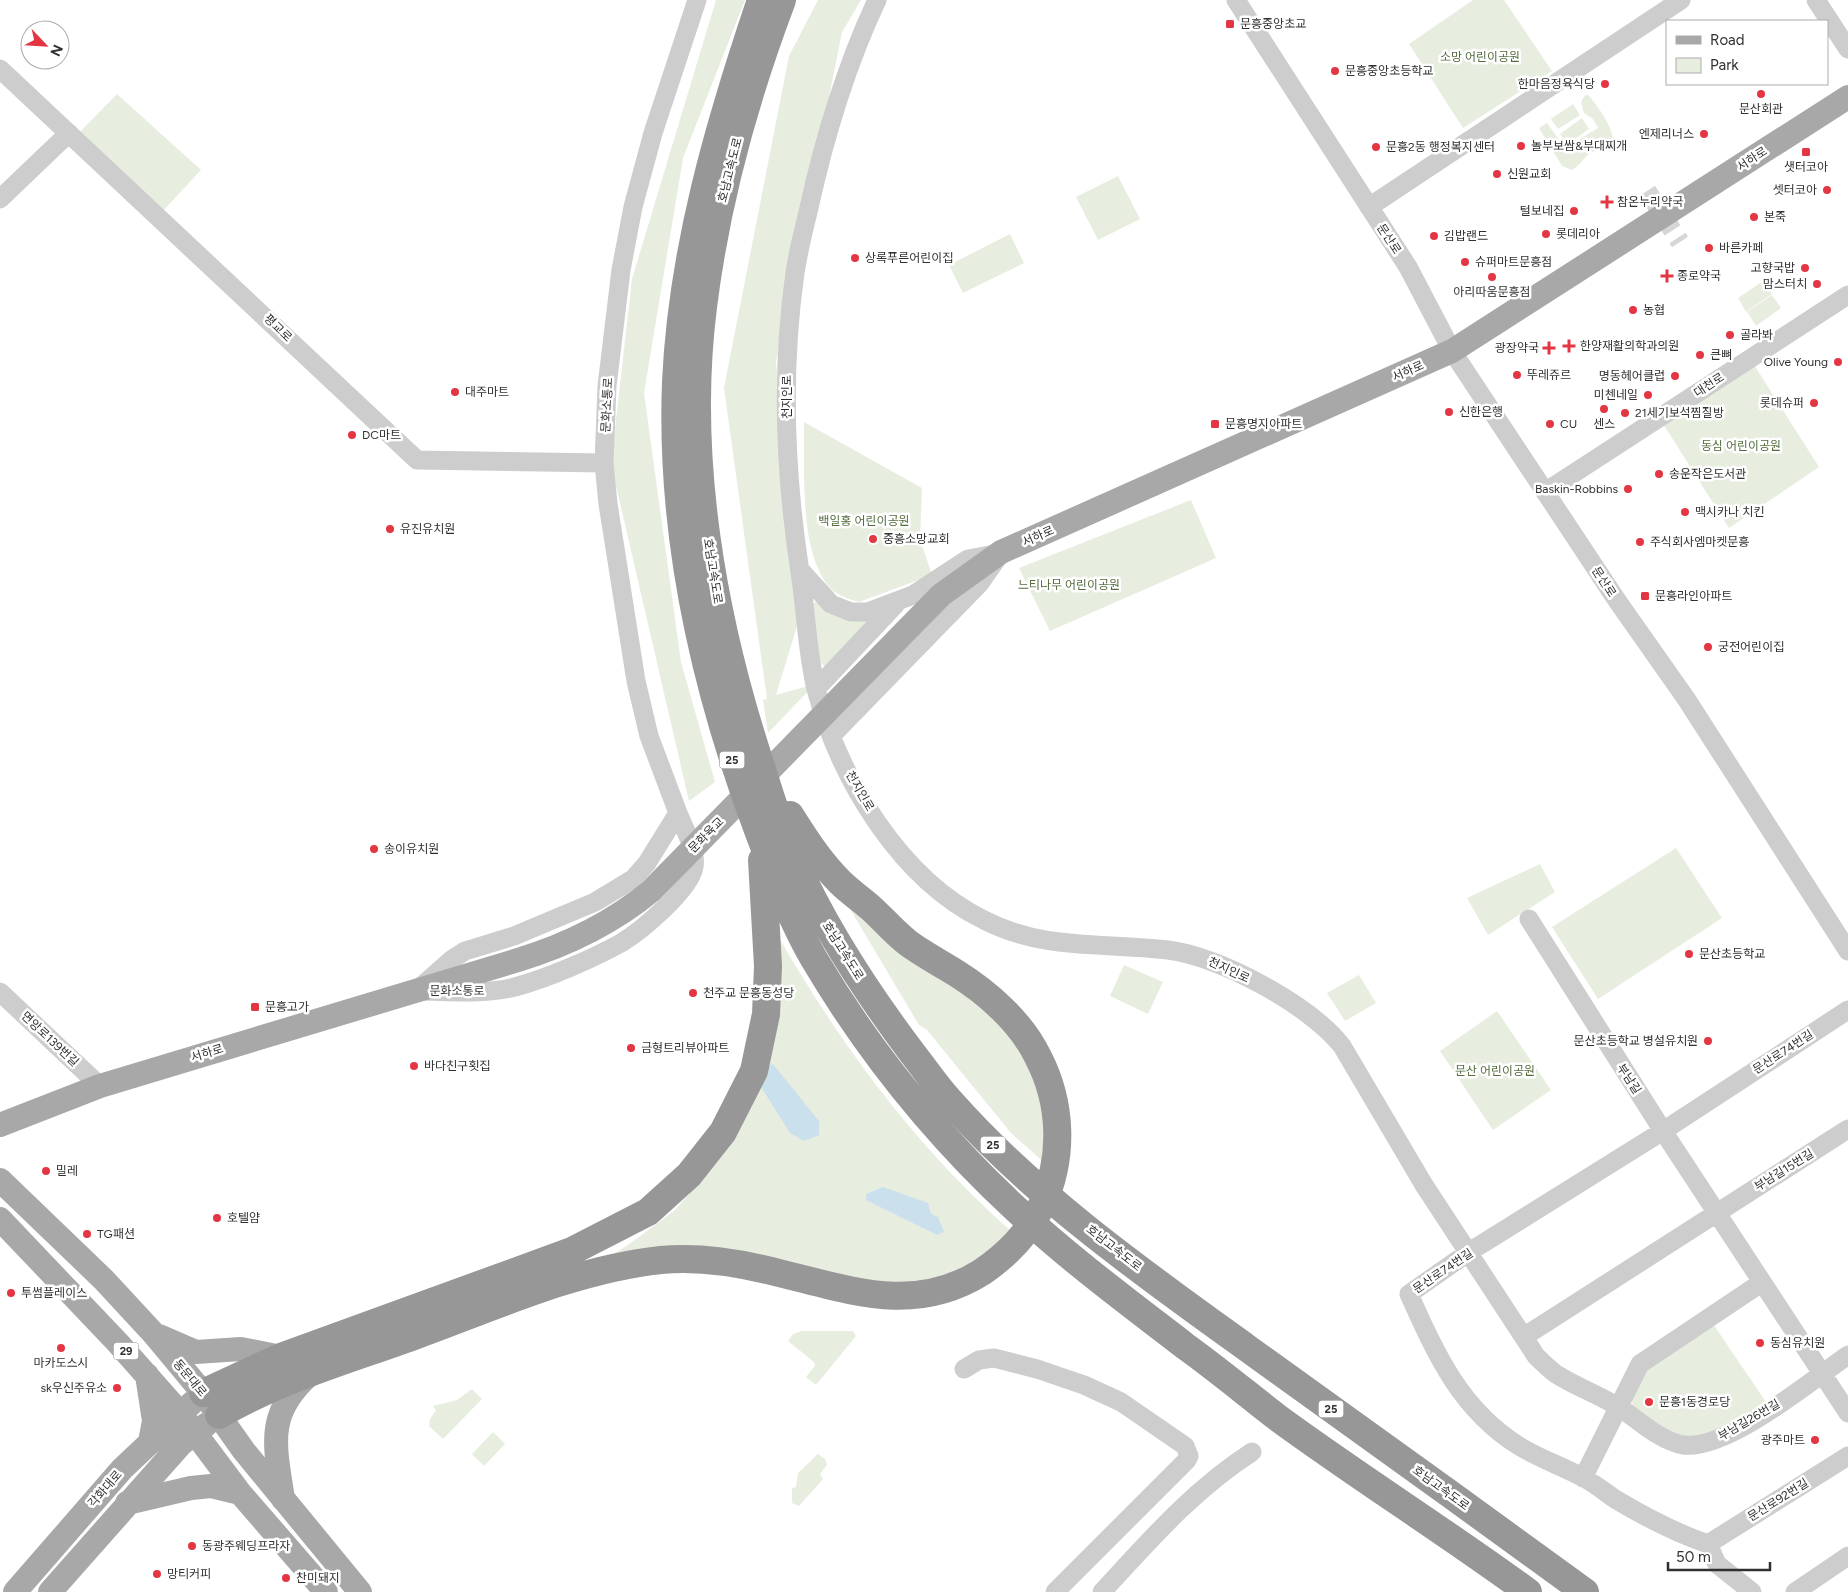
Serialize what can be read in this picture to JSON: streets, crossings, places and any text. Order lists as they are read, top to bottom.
{
  "streets": {
    "highway": ["호남고속도로", "25"],
    "main road": [
      "서하로",
      "문화육교",
      "29",
      "동문대로",
      "각화대로"
    ],
    "street": [
      "문산로",
      "평교로",
      "대천로",
      "천지인로",
      "문화소통로",
      "면앙로139번길",
      "문산로74번길",
      "부남길",
      "부남길15번길",
      "부남길26번길",
      "문산로92번길"
    ]
  },
  "crossings": [
    ["서하로", "문산로"],
    ["서하로", "문화소통로"],
    ["서하로", "문화육교"],
    ["서하로", "면앙로139번길"],
    ["문산로", "대천로"],
    ["평교로", "문화소통로"],
    ["천지인로", "문산로74번길"],
    ["천지인로", "부남길26번길"],
    ["문화소통로", "문화육교"],
    ["문산로74번길", "부남길"],
    ["문산로74번길", "부남길26번길"],
    ["문산로74번길", "문산로92번길"],
    ["부남길", "부남길15번길"],
    ["부남길", "부남길26번길"],
    ["29", "각화대로"],
    ["동문대로", "각화대로"]
  ],
  "parks": [
    "소망 어린이공원",
    "동심 어린이공원",
    "백일홍 어린이공원",
    "느티나무 어린이공원",
    "문산 어린이공원"
  ],
  "places": {
    "transit": [
      "문흥중앙초교",
      "샛터코아",
      "문흥명지아파트",
      "문흥라인아파트",
      "문흥고가"
    ],
    "other": [
      "문흥중앙초등학교",
      "한마음정육식당",
      "문산회관",
      "엔제리너스",
      "놀부보쌈&부대찌개",
      "문흥2동 행정복지센터",
      "신원교회",
      "셋터코아",
      "털보네집",
      "본죽",
      "롯데리아",
      "김밥랜드",
      "바른카페",
      "상록푸른어린이집",
      "슈퍼마트문흥점",
      "고향국밥",
      "아리따움문흥점",
      "맘스터치",
      "농협",
      "골라봐",
      "큰뼈",
      "Olive Young",
      "뚜레쥬르",
      "명동헤어클럽",
      "대주마트",
      "미첸네일",
      "롯데슈퍼",
      "센스",
      "신한은행",
      "21세기보석찜질방",
      "CU",
      "DC마트",
      "송운작은도서관",
      "Baskin-Robbins",
      "맥시카나 치킨",
      "유진유치원",
      "중흥소망교회",
      "주식회사엠마켓문흥",
      "궁전어린이집",
      "송이유치원",
      "문산초등학교",
      "천주교 문흥동성당",
      "문산초등학교 병설유치원",
      "금형트리뷰아파트",
      "바다친구횟집",
      "밀레",
      "호텔얌",
      "TG패션",
      "투썸플레이스",
      "동심유치원",
      "마카도스시",
      "sk우신주유소",
      "문흥1동경로당",
      "광주마트",
      "동광주웨딩프라자",
      "망티커피",
      "찬미돼지"
    ],
    "health": [
      "참온누리약국",
      "종로약국",
      "한양재활의학과의원",
      "광장약국"
    ]
  },
  "legend": ["Road", "Park"],
  "scale_bar": "50 m",
  "north": "bottom right"
}
